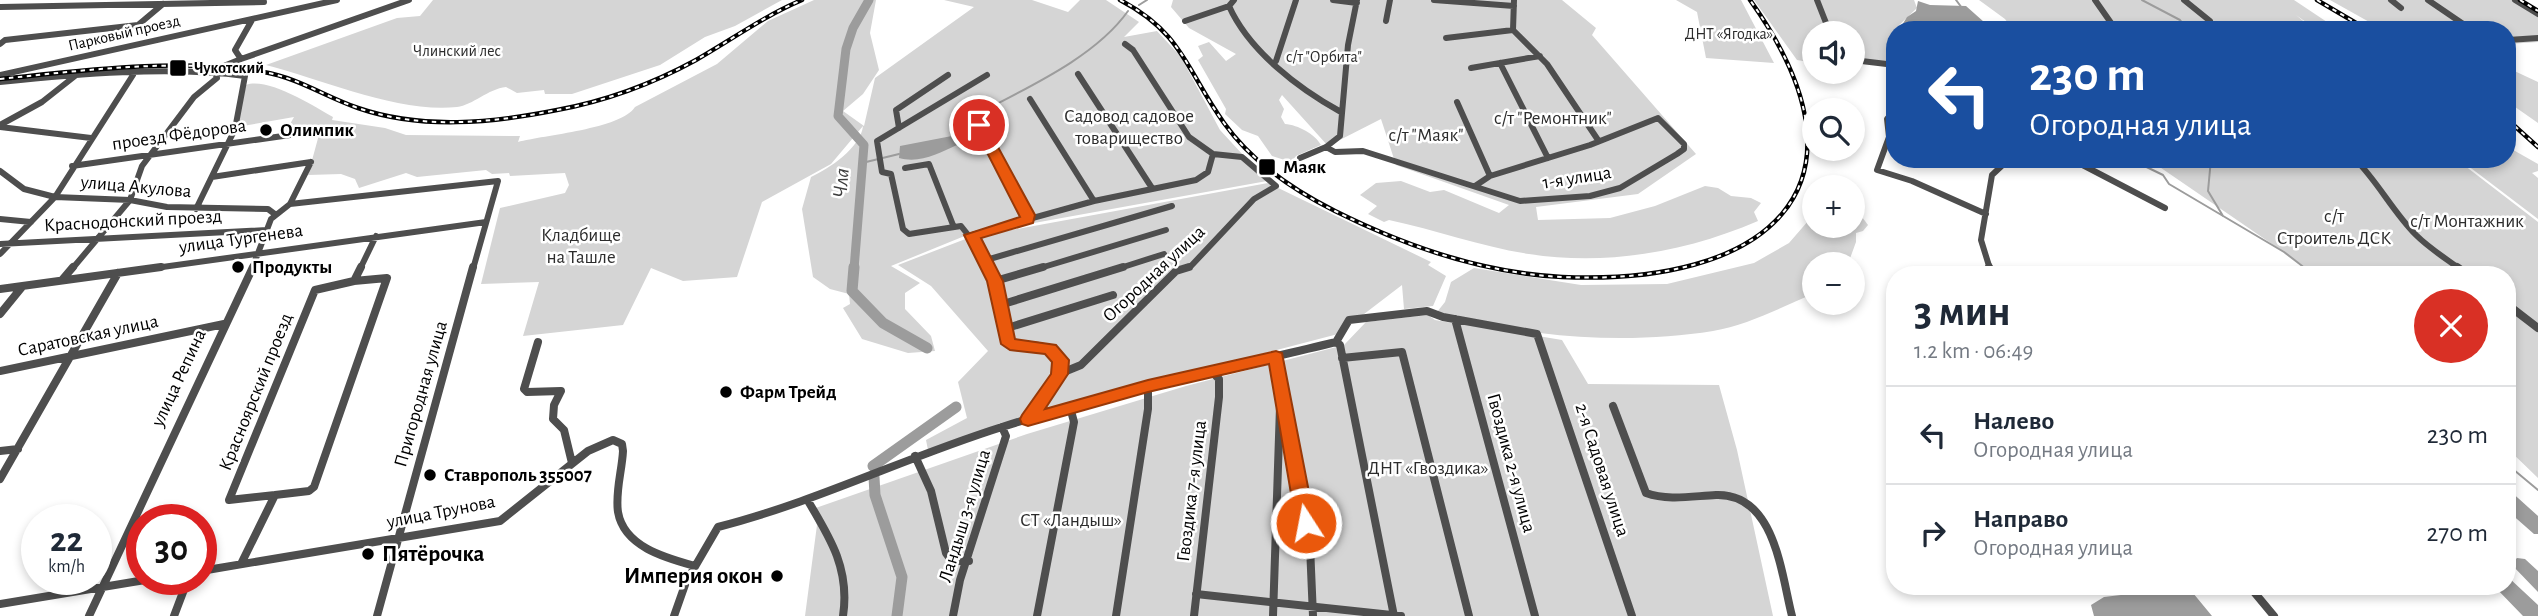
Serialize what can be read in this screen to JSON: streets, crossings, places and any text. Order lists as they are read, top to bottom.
{
  "streets": {
    "street": [
      "Парковый проезд",
      "проезд Фёдорова",
      "1-я улица",
      "улица Акулова",
      "Краснодонский проезд",
      "улица Тургенева",
      "Огородная улица",
      "Саратовская улица",
      "улица Репина",
      "Красноярский проезд",
      "Пригородная улица",
      "Гвоздика 2-я улица",
      "2-я Садовая улица",
      "Гвоздика 7-я улица",
      "улица Трунова",
      "Ландыш 3-я улица"
    ]
  },
  "crossings": [
    ["Парковый проезд", "проезд Фёдорова"],
    ["улица Акулова", "улица Репина"],
    ["Краснодонский проезд", "улица Репина"],
    ["улица Тургенева", "улица Репина"],
    ["улица Тургенева", "Пригородная улица"],
    ["Саратовская улица", "улица Репина"],
    ["улица Репина", "Пригородная улица"],
    ["Пригородная улица", "улица Трунова"],
    ["Гвоздика 2-я улица", "2-я Садовая улица"]
  ],
  "water": ["Чла"],
  "parks": [
    "ДНТ «Ягодка»",
    "Члинский лес",
    "с/т \"Орбита\"",
    "Садовод садовое товарищество",
    "с/т \"Ремонтник\"",
    "с/т \"Маяк\"",
    "с/т Строитель ДСК",
    "с/т Монтажник",
    "Кладбище на Ташле",
    "ДНТ «Гвоздика»",
    "СТ «Ландыш»"
  ],
  "places": {
    "transit": ["Чукотский", "Маяк"],
    "other": [
      "Олимпик",
      "Продукты",
      "Фарм Трейд",
      "Ставрополь 355007",
      "Пятёрочка",
      "Империя окон"
    ]
  },
  "page": {
    "map_buttons": ["+", "−"],
    "turn": ["230 m", "Огородная улица"],
    "heading": ["3 мин", "1.2 km · 06:49"],
    "list": [
      {
        "name": "Налево",
        "note": "Огородная улица",
        "value": "230 m"
      },
      {
        "name": "Направо",
        "note": "Огородная улица",
        "value": "270 m"
      }
    ],
    "speed": "22 km/h",
    "limit": "30"
  }
}
